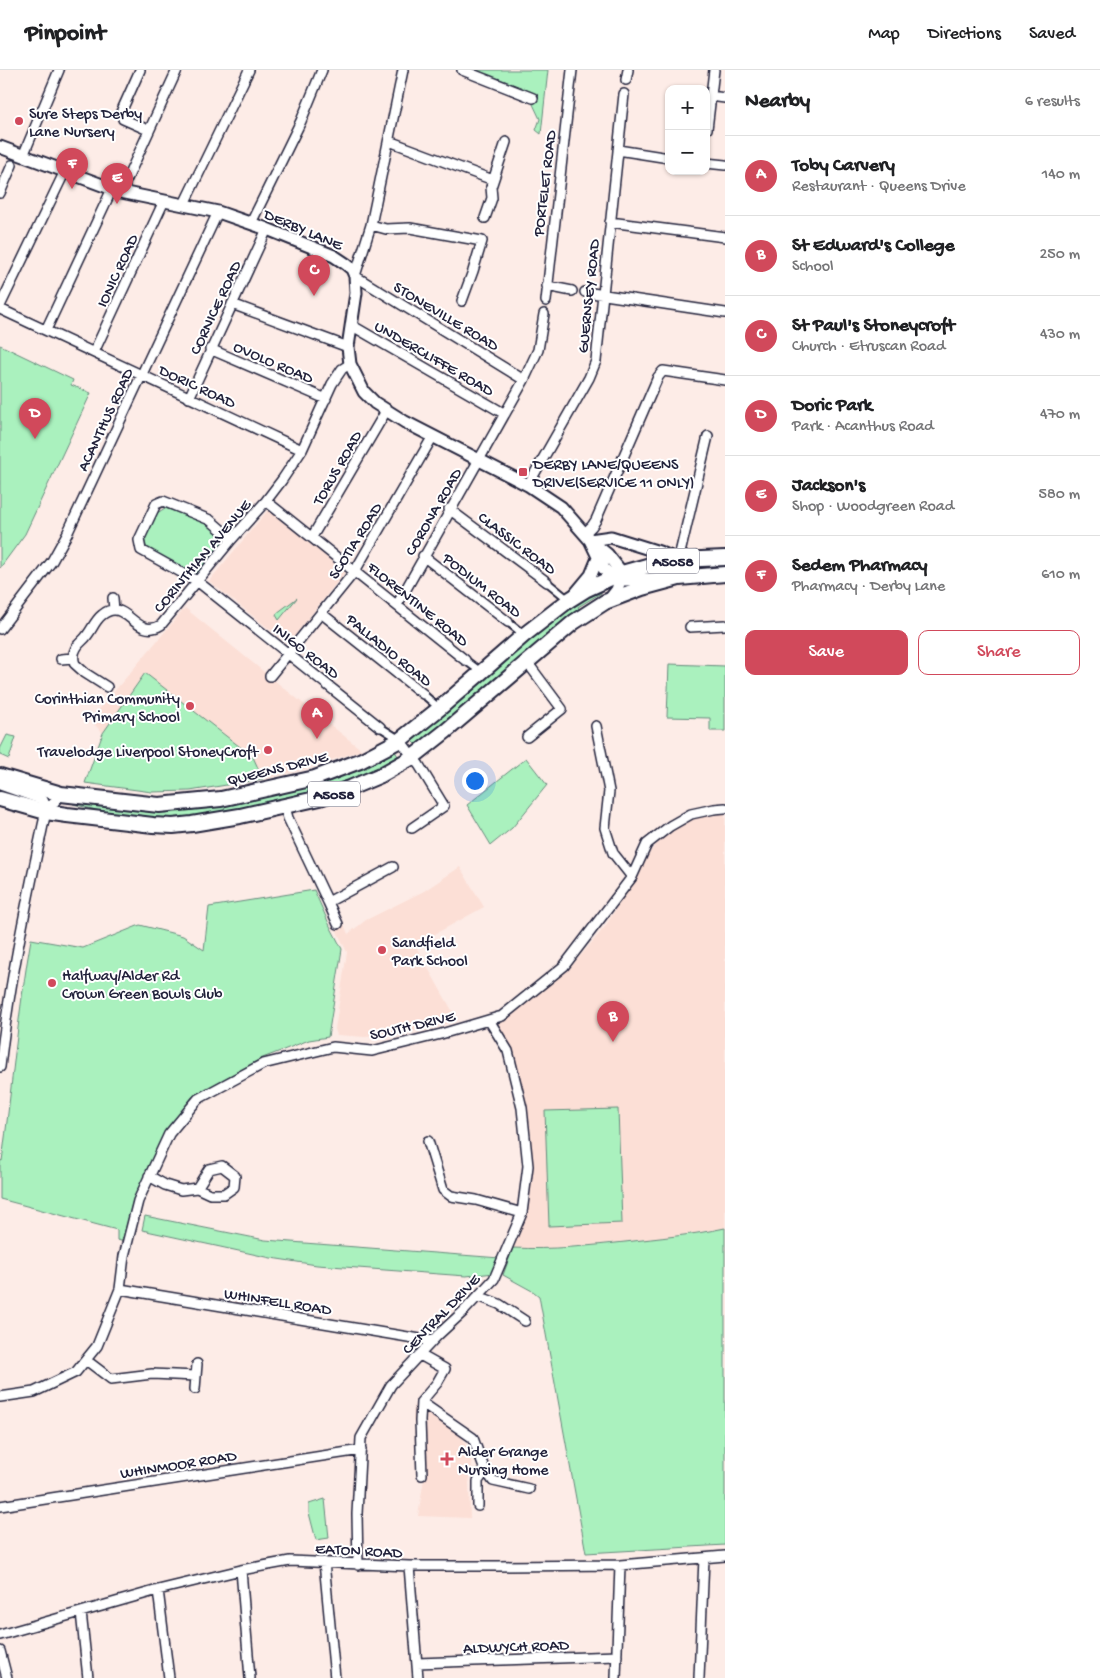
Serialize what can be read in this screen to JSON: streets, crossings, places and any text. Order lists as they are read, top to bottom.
{
  "streets": {
    "highway": ["A5058", "QUEENS DRIVE"],
    "street": [
      "PORTELET ROAD",
      "DERBY LANE",
      "IONIC ROAD",
      "GUERNSEY ROAD",
      "CORNICE ROAD",
      "STONEVILLE ROAD",
      "UNDERCLIFFE ROAD",
      "OVOLO ROAD",
      "DORIC ROAD",
      "ACANTHUS ROAD",
      "TORUS ROAD",
      "CORONA ROAD",
      "SCOTIA ROAD",
      "CLASSIC ROAD",
      "CORINTHIAN AVENUE",
      "PODIUM ROAD",
      "FLORENTINE ROAD",
      "PALLADIO ROAD",
      "INIGO ROAD",
      "SOUTH DRIVE",
      "WHINFELL ROAD",
      "CENTRAL DRIVE",
      "WHINMOOR ROAD",
      "EATON ROAD",
      "ALDWYCH ROAD"
    ]
  },
  "crossings": [
    ["DERBY LANE", "IONIC ROAD"],
    ["DERBY LANE", "CORNICE ROAD"],
    ["DERBY LANE", "STONEVILLE ROAD"],
    ["DERBY LANE", "ACANTHUS ROAD"],
    ["IONIC ROAD", "DORIC ROAD"],
    ["CORNICE ROAD", "OVOLO ROAD"],
    ["CORNICE ROAD", "DORIC ROAD"],
    ["OVOLO ROAD", "CORINTHIAN AVENUE"],
    ["DORIC ROAD", "ACANTHUS ROAD"],
    ["DORIC ROAD", "CORINTHIAN AVENUE"],
    ["TORUS ROAD", "FLORENTINE ROAD"],
    ["CORONA ROAD", "CLASSIC ROAD"],
    ["CORONA ROAD", "PODIUM ROAD"],
    ["CORONA ROAD", "FLORENTINE ROAD"],
    ["SCOTIA ROAD", "FLORENTINE ROAD"],
    ["SCOTIA ROAD", "PALLADIO ROAD"],
    ["SCOTIA ROAD", "INIGO ROAD"],
    ["CLASSIC ROAD", "QUEENS DRIVE"],
    ["CORINTHIAN AVENUE", "FLORENTINE ROAD"],
    ["CORINTHIAN AVENUE", "INIGO ROAD"],
    ["A5058", "QUEENS DRIVE"],
    ["PODIUM ROAD", "QUEENS DRIVE"],
    ["FLORENTINE ROAD", "QUEENS DRIVE"],
    ["PALLADIO ROAD", "QUEENS DRIVE"],
    ["INIGO ROAD", "QUEENS DRIVE"],
    ["SOUTH DRIVE", "WHINFELL ROAD"],
    ["SOUTH DRIVE", "CENTRAL DRIVE"],
    ["WHINFELL ROAD", "CENTRAL DRIVE"],
    ["CENTRAL DRIVE", "WHINMOOR ROAD"],
    ["CENTRAL DRIVE", "EATON ROAD"]
  ],
  "places": {
    "other": [
      "Sure Steps Derby Lane Nursery",
      "Corinthian Community Primary School",
      "Travelodge Liverpool StoneyCroft",
      "Sandfield Park School",
      "Halfway/Alder Rd Crown Green Bowls Club"
    ],
    "transit": ["DERBY LANE/QUEENS DRIVE(SERVICE 11 ONLY)"],
    "health": ["Alder Grange Nursing Home"]
  },
  "page": {
    "header": "Pinpoint",
    "nav": ["Map", "Directions", "Saved"],
    "heading": ["Nearby", "6 results"],
    "map_buttons": ["+", "−"],
    "list": [
      {
        "mark": "A",
        "name": "Toby Carvery",
        "note": "Restaurant · Queens Drive",
        "value": "140 m"
      },
      {
        "mark": "B",
        "name": "St Edward's College",
        "note": "School",
        "value": "250 m"
      },
      {
        "mark": "C",
        "name": "St Paul's Stoneycroft",
        "note": "Church · Etruscan Road",
        "value": "430 m"
      },
      {
        "mark": "D",
        "name": "Doric Park",
        "note": "Park · Acanthus Road",
        "value": "470 m"
      },
      {
        "mark": "E",
        "name": "Jackson's",
        "note": "Shop · Woodgreen Road",
        "value": "580 m"
      },
      {
        "mark": "F",
        "name": "Sedem Pharmacy",
        "note": "Pharmacy · Derby Lane",
        "value": "610 m"
      }
    ],
    "pins": [
      "F",
      "E",
      "C",
      "D",
      "A",
      "B"
    ],
    "buttons": ["Save", "Share"]
  }
}
